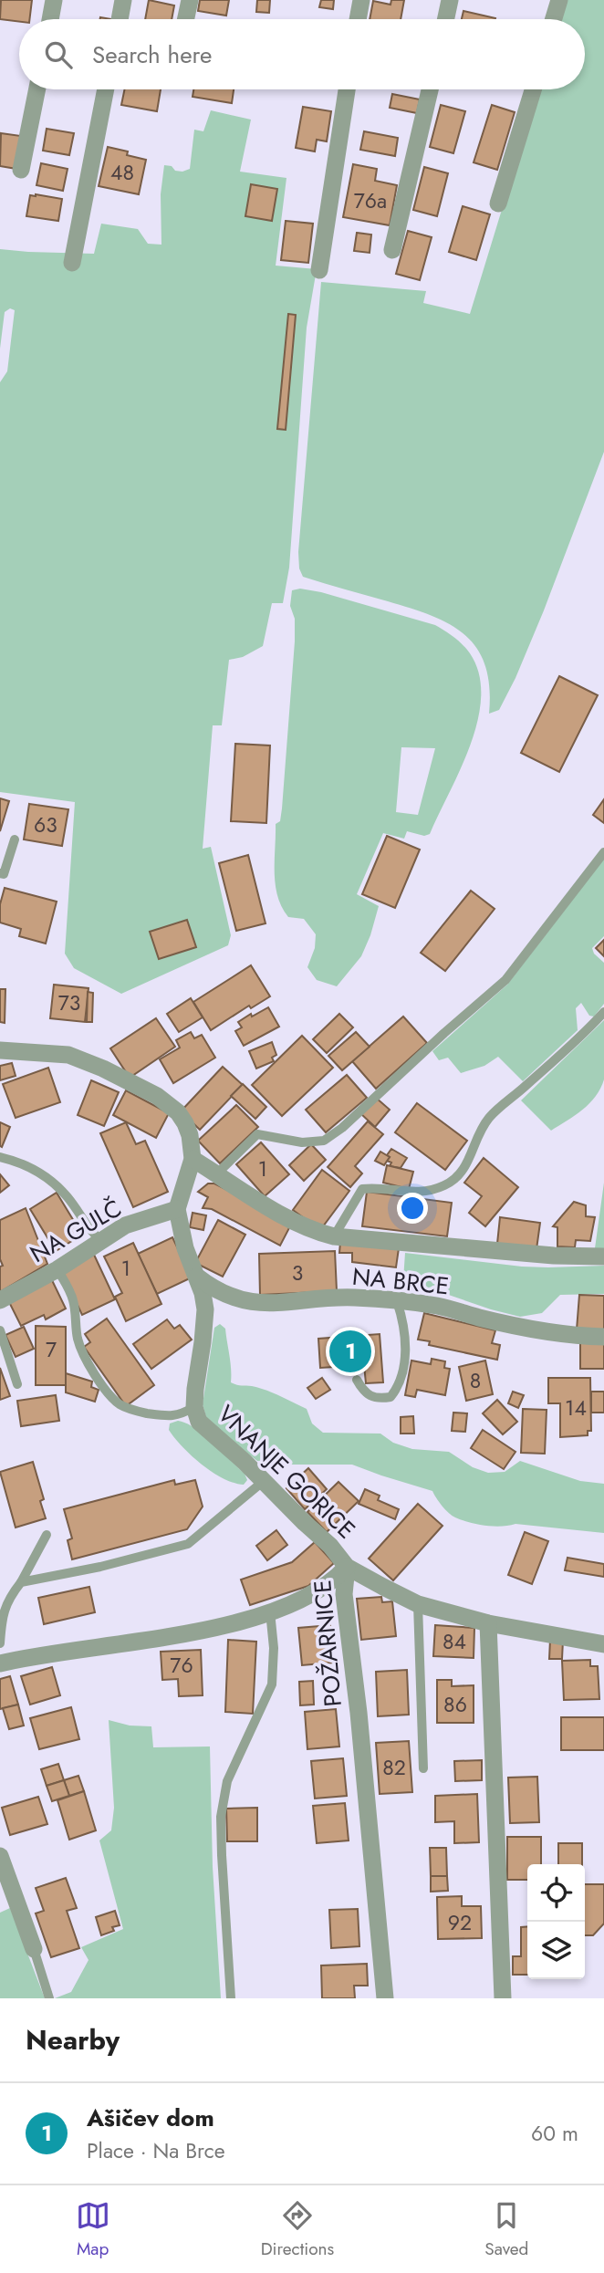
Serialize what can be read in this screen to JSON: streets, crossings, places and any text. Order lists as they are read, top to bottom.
{
  "streets": {
    "street": [
      "NA GULČ",
      "NA BRCE",
      "VNANJE GORICE",
      "POŽARNICE"
    ]
  },
  "crossings": [
    ["NA GULČ", "VNANJE GORICE"],
    ["NA BRCE", "VNANJE GORICE"],
    ["VNANJE GORICE", "POŽARNICE"]
  ],
  "house_numbers": [
    "48",
    "76a",
    "63",
    "73",
    "1",
    "1",
    "3",
    "7",
    "8",
    "14",
    "84",
    "76",
    "86",
    "82",
    "92"
  ],
  "page": {
    "search": "Search here",
    "pins": "1",
    "heading": "Nearby",
    "list": [
      {
        "mark": "1",
        "name": "Ašičev dom",
        "note": "Place · Na Brce",
        "value": "60 m"
      }
    ],
    "nav": ["Map", "Directions", "Saved"]
  }
}
